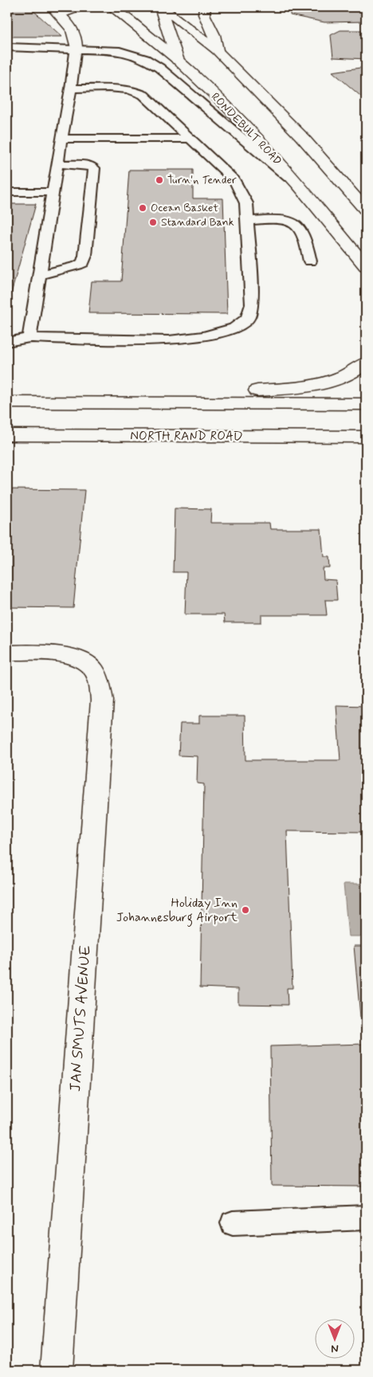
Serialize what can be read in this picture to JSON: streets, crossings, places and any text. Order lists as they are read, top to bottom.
{
  "streets": {
    "main road": ["RONDEBULT ROAD", "NORTH RAND ROAD", "JAN SMUTS AVENUE"]
  },
  "places": [
    "Turn'n Tender",
    "Ocean Basket",
    "Standard Bank",
    "Holiday Inn Johannesburg Airport"
  ],
  "north": "bottom"
}
